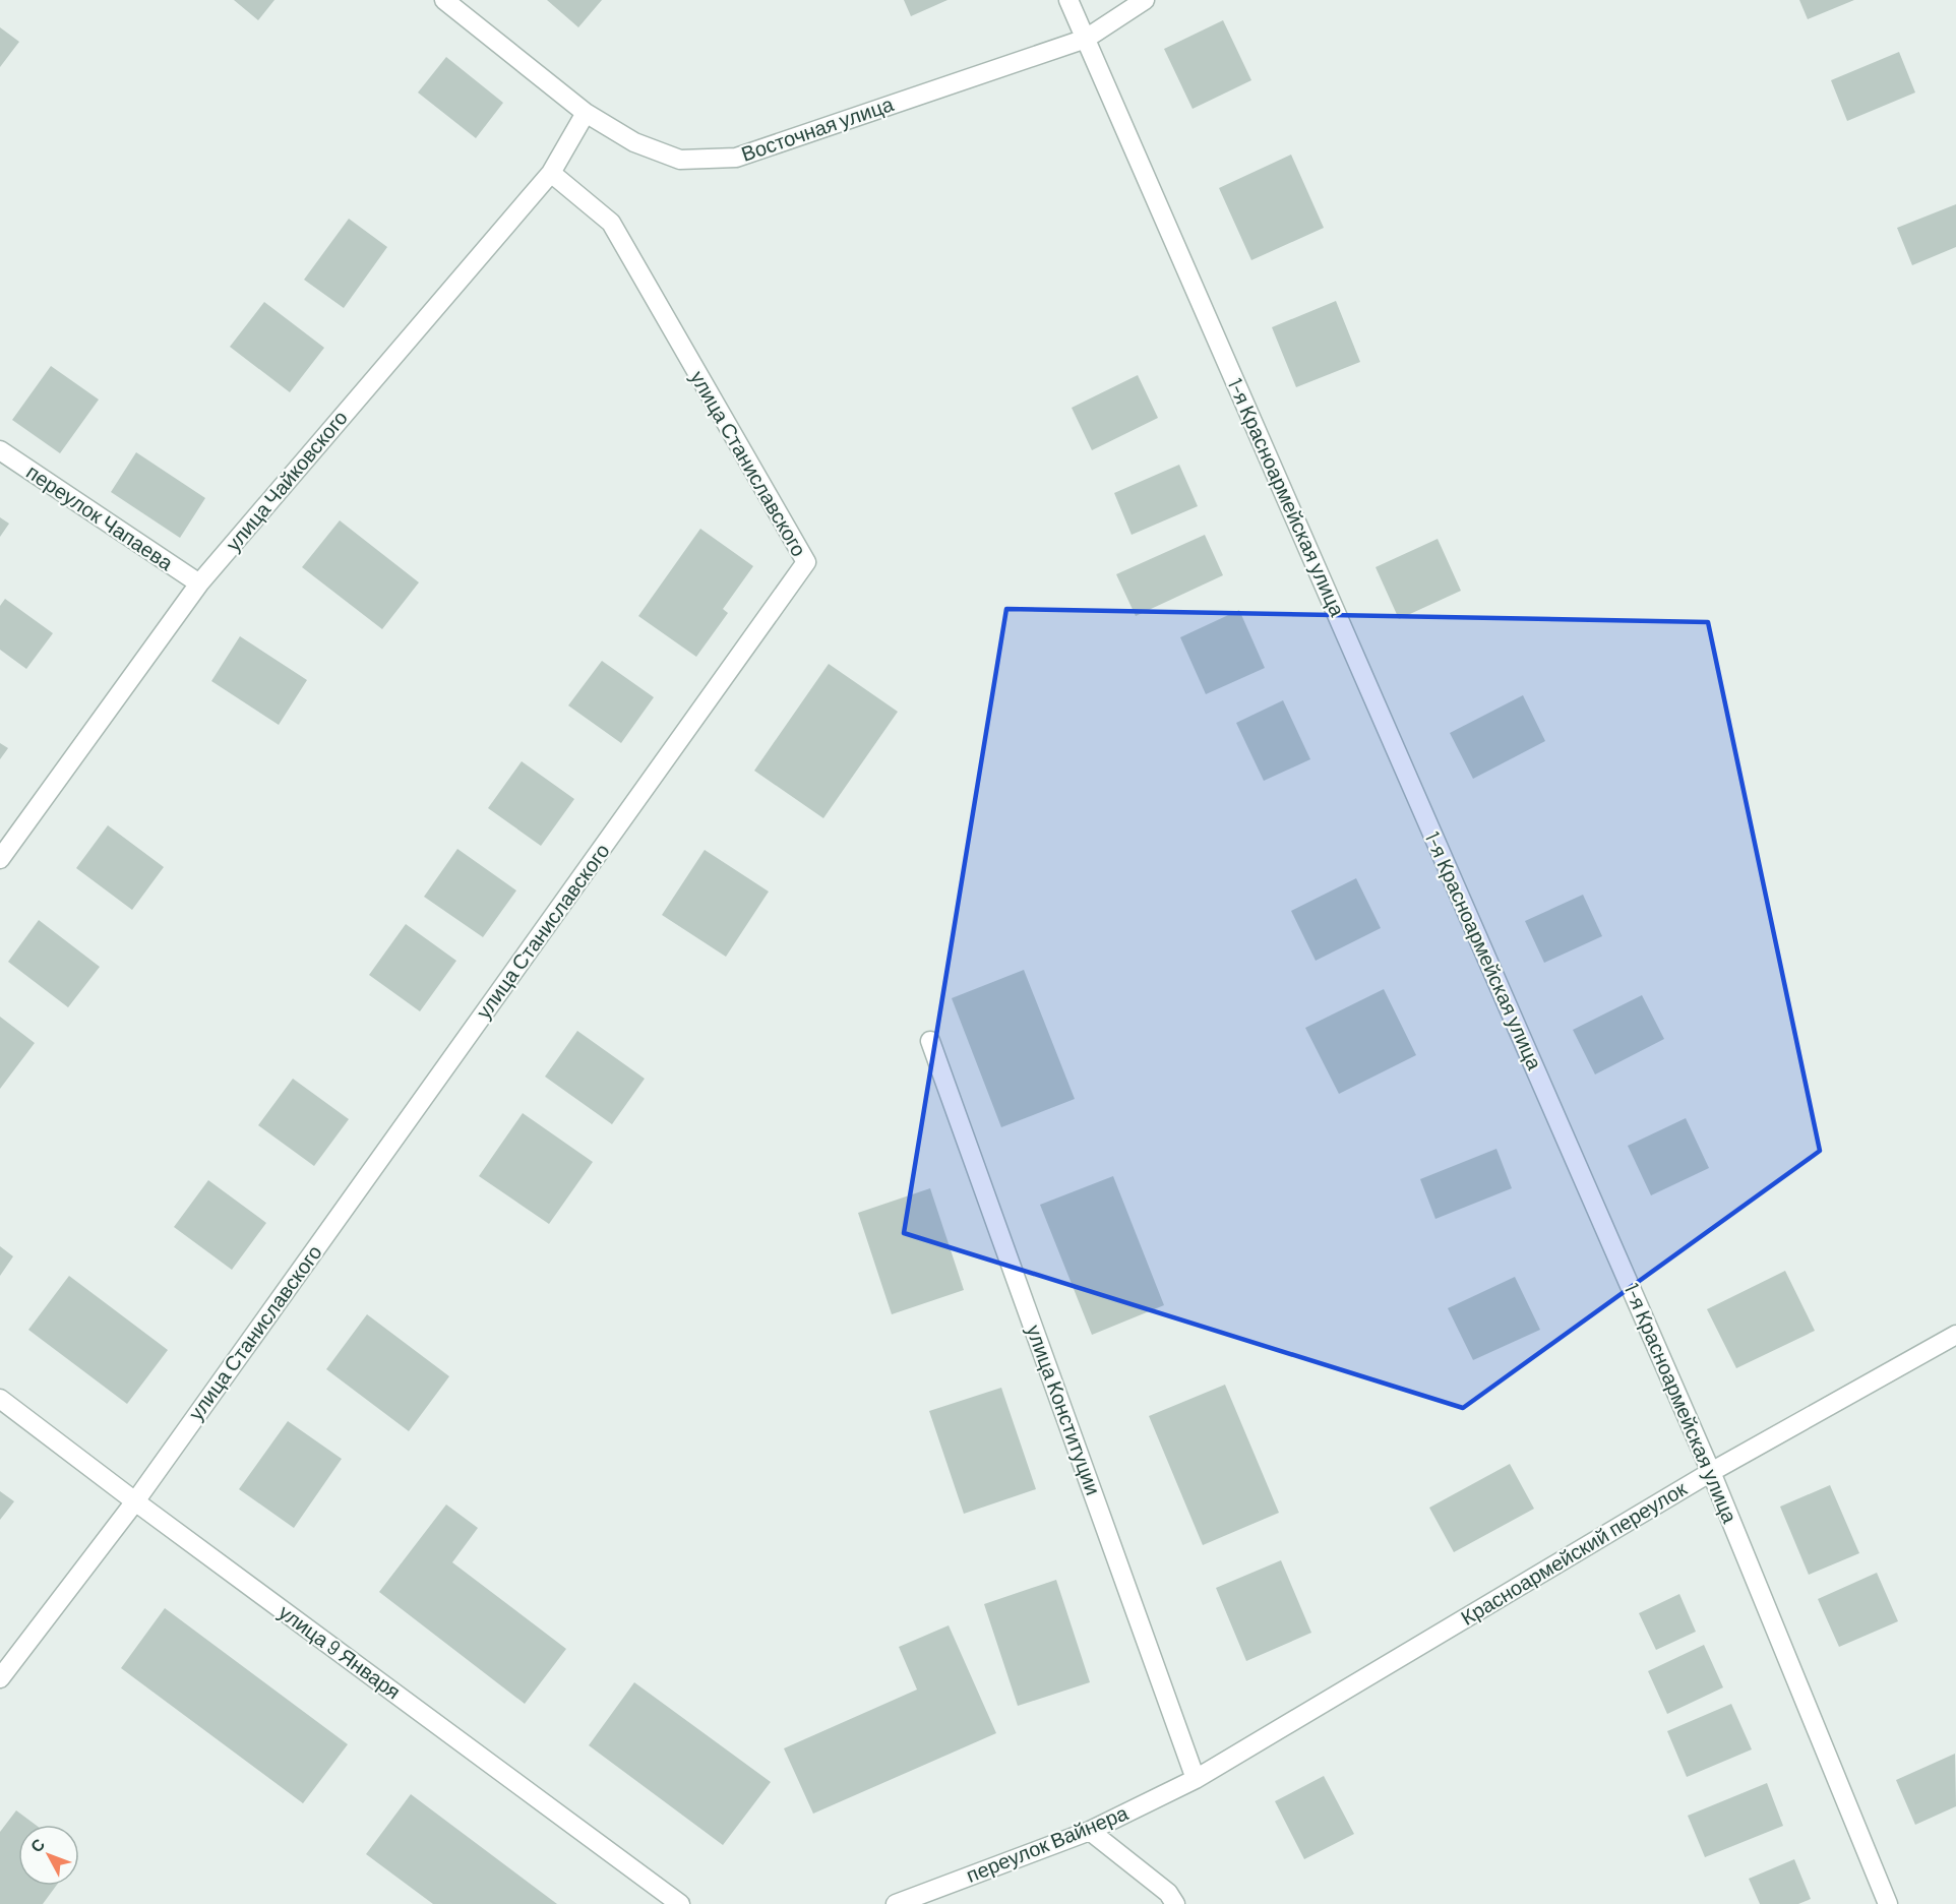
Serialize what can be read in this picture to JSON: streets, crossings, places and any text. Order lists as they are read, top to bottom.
{
  "streets": {
    "street": [
      "Восточная улица",
      "улица Станиславского",
      "улица Чайковского",
      "1-я Красноармейская улица",
      "переулок Чапаева",
      "улица Конституции",
      "Красноармейский переулок",
      "улица 9 Января",
      "переулок Вайнера"
    ]
  },
  "crossings": [
    ["Восточная улица", "улица Чайковского"],
    ["Восточная улица", "1-я Красноармейская улица"],
    ["улица Станиславского", "улица Чайковского"],
    ["улица Станиславского", "улица 9 Января"],
    ["улица Чайковского", "переулок Чапаева"],
    ["1-я Красноармейская улица", "Красноармейский переулок"],
    ["улица Конституции", "Красноармейский переулок"],
    ["улица Конституции", "переулок Вайнера"],
    ["Красноармейский переулок", "переулок Вайнера"]
  ],
  "north": "top left"
}
